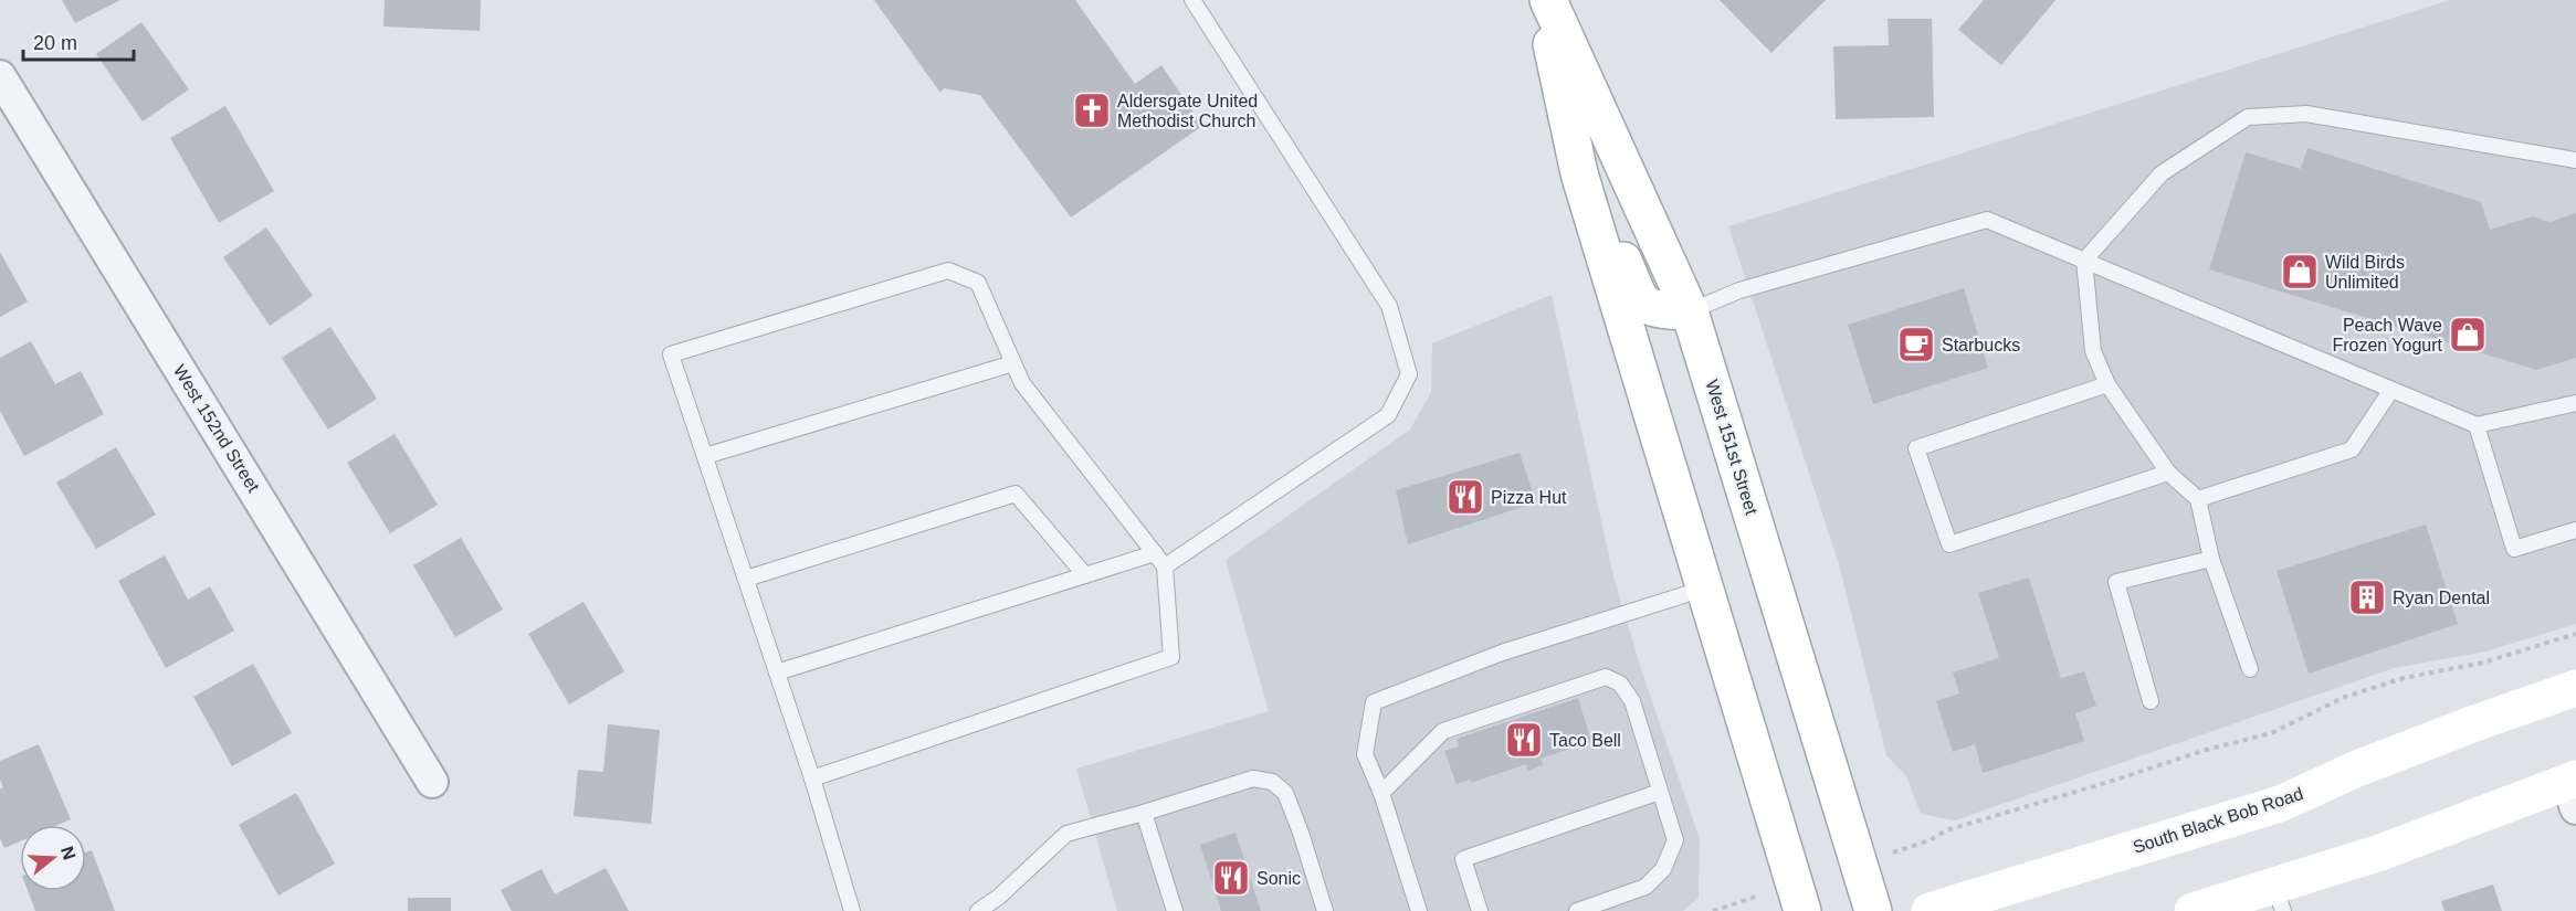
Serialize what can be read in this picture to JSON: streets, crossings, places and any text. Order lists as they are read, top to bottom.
{
  "streets": {
    "main road": ["West 151st Street", "South Black Bob Road"],
    "street": ["West 152nd Street"]
  },
  "places": {
    "church": ["Aldersgate United Methodist Church"],
    "shop": ["Wild Birds Unlimited", "Peach Wave Frozen Yogurt"],
    "cafe": ["Starbucks"],
    "restaurant": ["Pizza Hut", "Taco Bell", "Sonic"],
    "building": ["Ryan Dental"]
  },
  "scale_bar": "20 m",
  "north": "right"
}
